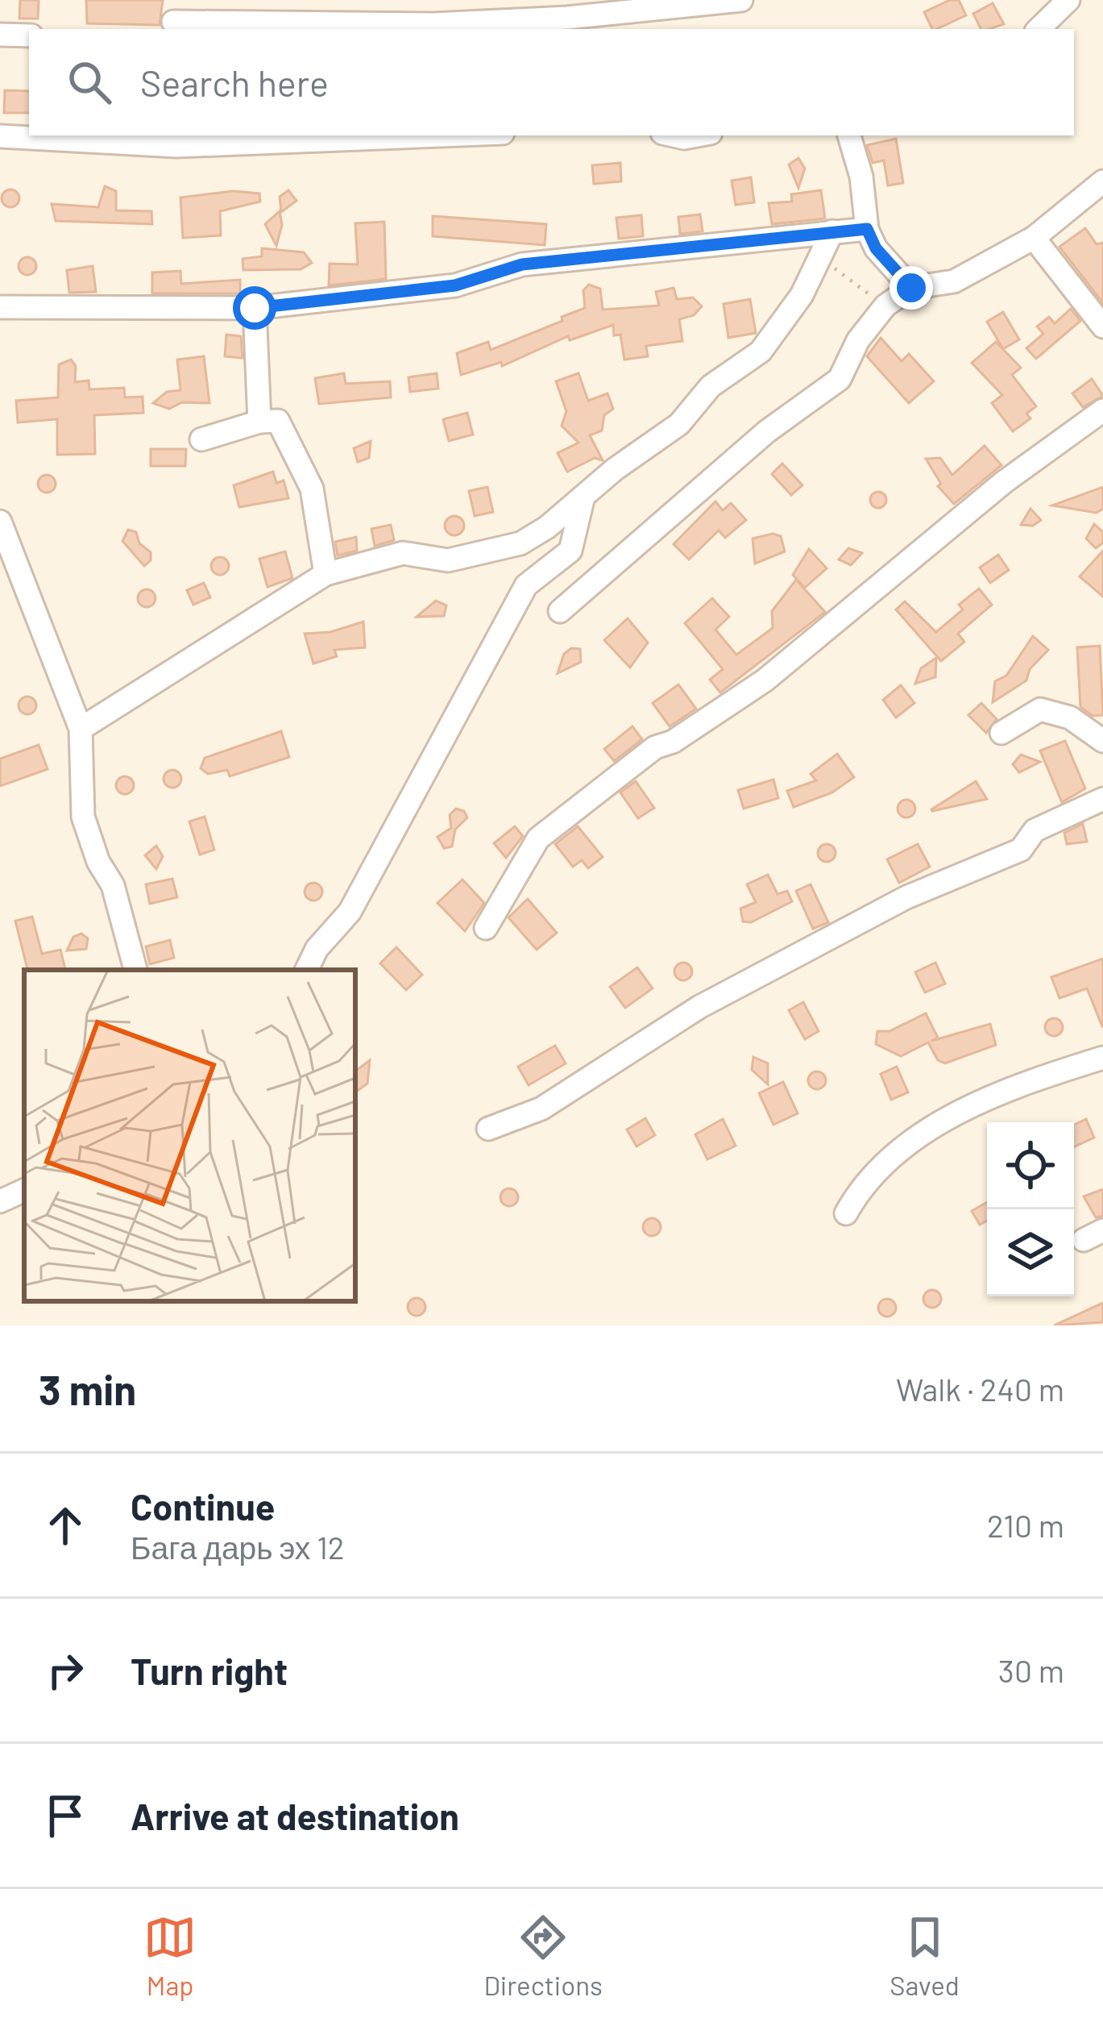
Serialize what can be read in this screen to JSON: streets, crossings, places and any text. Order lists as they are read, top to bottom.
{
  "page": {
    "search": "Search here",
    "heading": ["3 min", "Walk · 240 m"],
    "list": [
      ["Continue", "Бага дарь эх 12", "210 m"],
      ["Turn right", "30 m"],
      "Arrive at destination"
    ],
    "nav": ["Map", "Directions", "Saved"]
  }
}
